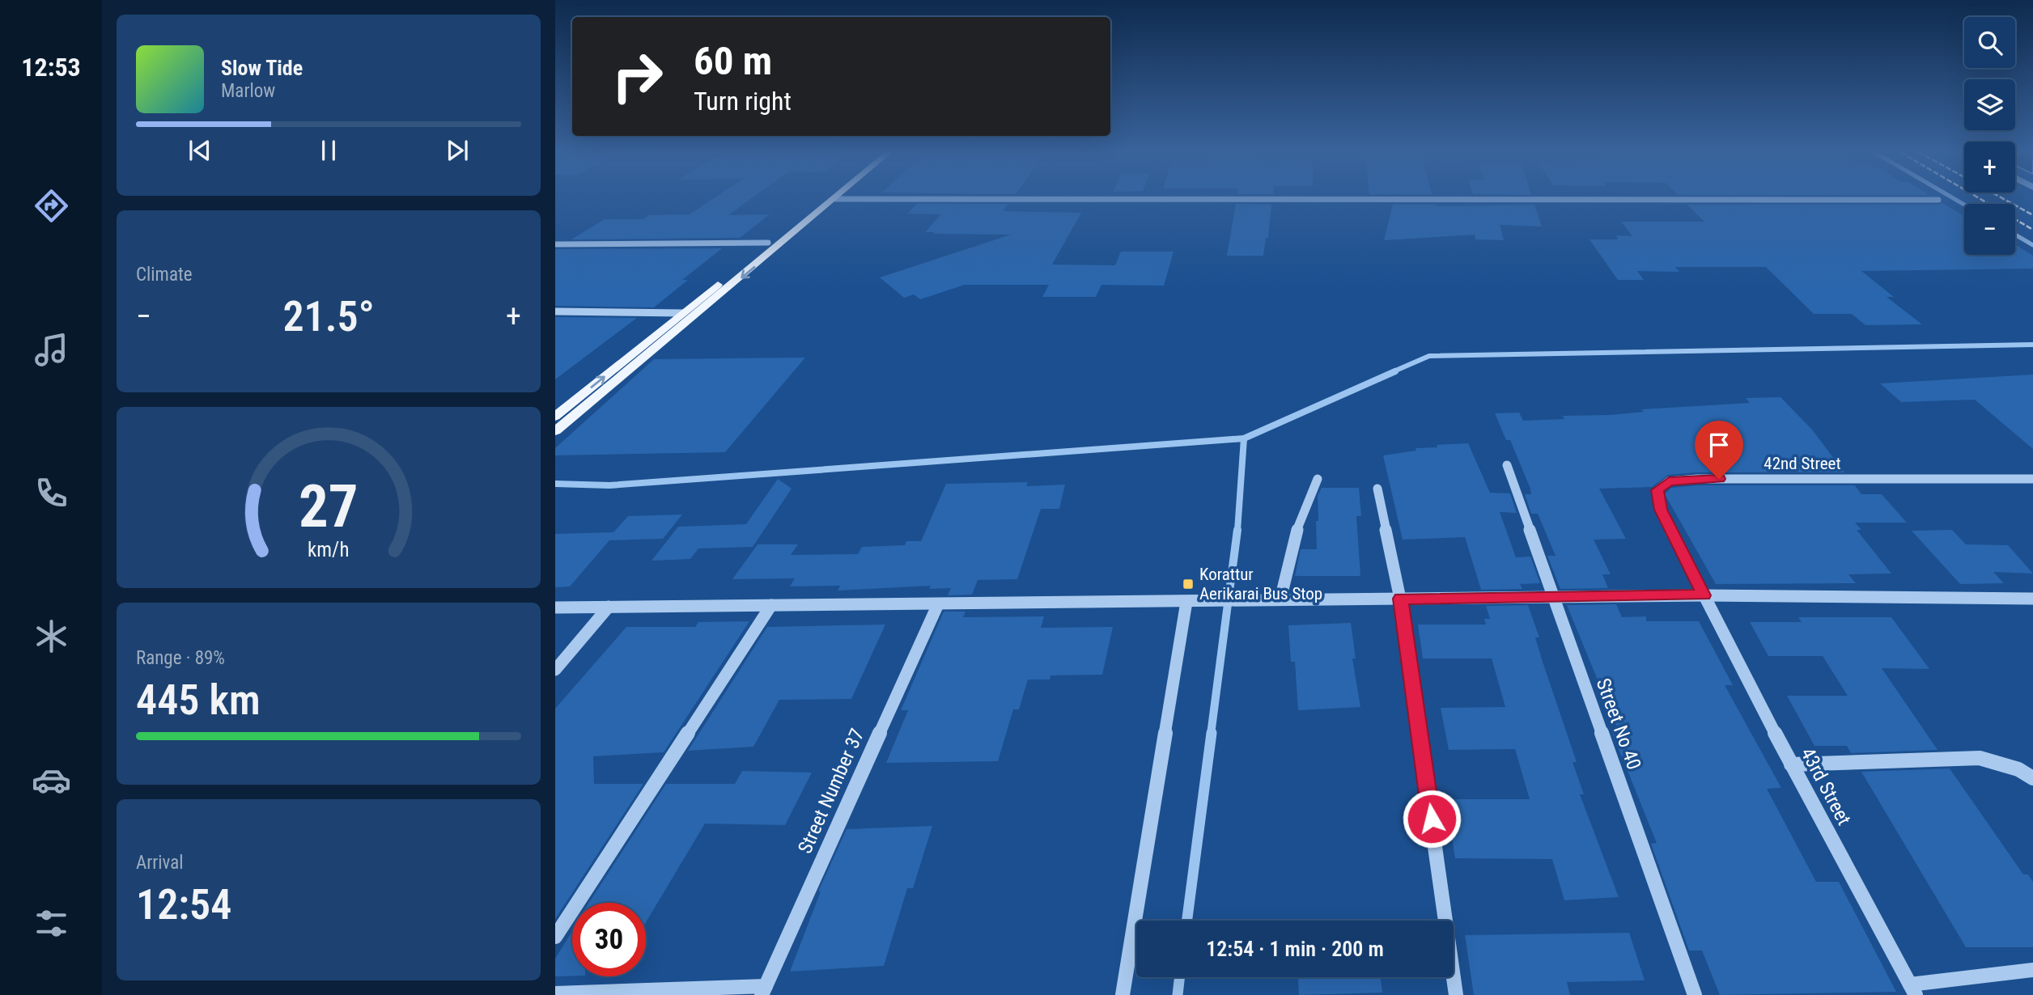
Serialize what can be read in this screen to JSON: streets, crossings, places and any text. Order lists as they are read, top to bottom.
{
  "streets": {
    "street": [
      "42nd Street",
      "Street No 40",
      "43rd Street",
      "Street Number 37"
    ]
  },
  "crossings": [
    ["42nd Street", "43rd Street"]
  ],
  "places": {
    "transit": ["Korattur Aerikarai Bus Stop"]
  },
  "page": {
    "tabs": "12:53",
    "map_buttons": ["+", "−"],
    "turn": ["60 m", "Turn right"],
    "song": ["Slow Tide", "Marlow"],
    "tile": [
      "Climate",
      ["Range · 89%", "445 km"],
      ["Arrival", "12:54"]
    ],
    "heat": ["−", "21.5°", "+"],
    "limit": "30",
    "trip": "12:54 · 1 min · 200 m",
    "gauge": ["27", "km/h"]
  }
}
